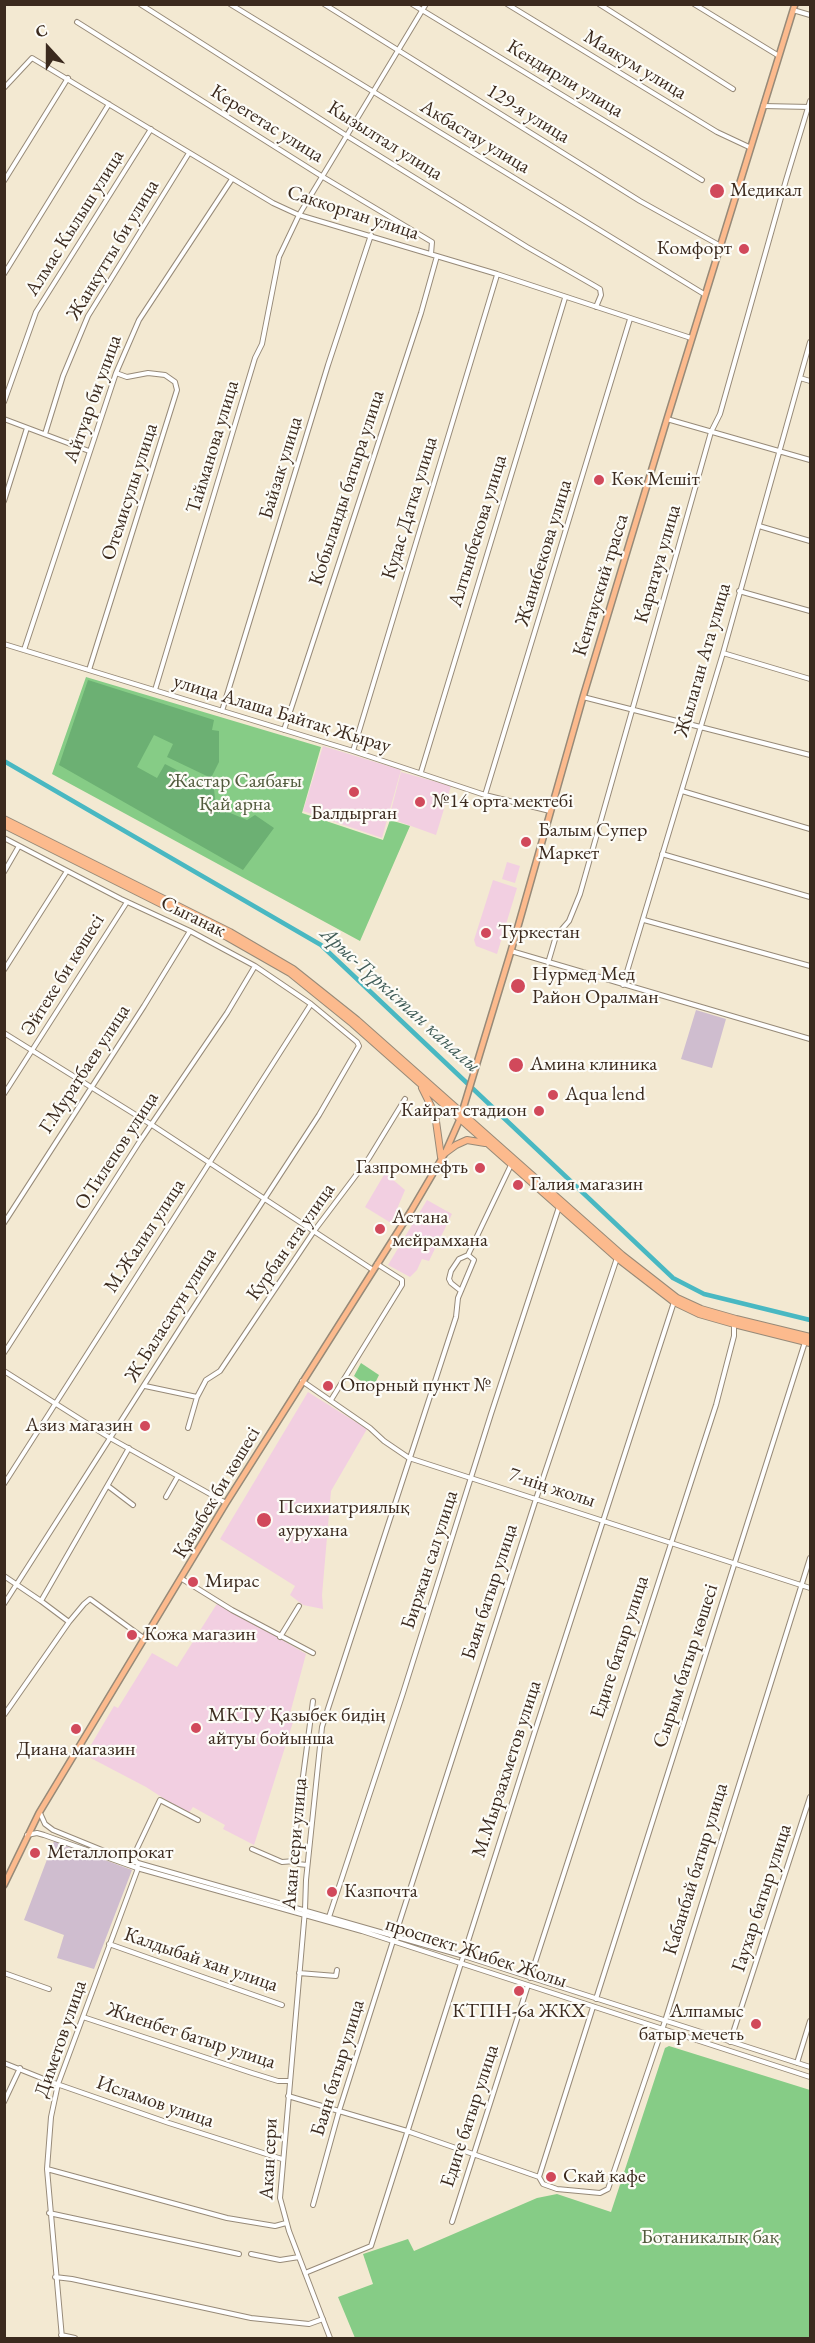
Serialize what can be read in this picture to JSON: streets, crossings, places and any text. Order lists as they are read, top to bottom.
{
  "streets": {
    "main road": ["Кентауский трасса", "Қазыбек би көшесі"],
    "street": [
      "Маякум улица",
      "Кендирли улица",
      "129-я улица",
      "Керегетас улица",
      "Акбастау улица",
      "Кызылтал улица",
      "Саккорган улица",
      "Алмас Кылыш улица",
      "Жанкутты би улица",
      "Айтуар би улица",
      "Тайманова улица",
      "Байзак улица",
      "Кобыланды батыра улица",
      "Отемисулы улица",
      "Кудас Датка улица",
      "Алтынбекова улица",
      "Жанибекова улица",
      "Каратауа улица",
      "Жылаган Ата улица",
      "улица Алаша Байтақ Жырау",
      "Сыганак",
      "Әйтеке би көшесі",
      "Г.Муратбаев улица",
      "О.Тилепов улица",
      "М.Жалил улица",
      "Курбан ата улица",
      "Ж.Баласагун улица",
      "7-нің жолы",
      "Биржан сал улица",
      "Баян батыр улица",
      "Едиге батыр улица",
      "Сырым батыр көшесі",
      "М.Мырзахметов улица",
      "Акан сери улица",
      "Кабанбай батыр улица",
      "Гаухар батыр улица",
      "проспект Жибек Жолы",
      "Калдыбай хан улица",
      "Жиенбет батыр улица",
      "Диметов улица",
      "Исламов улица",
      "Акан сери"
    ]
  },
  "crossings": [
    ["Маякум улица", "Кентауский трасса"],
    ["129-я улица", "Кентауский трасса"],
    ["Керегетас улица", "Саккорган улица"],
    ["Акбастау улица", "Кентауский трасса"],
    ["Кызылтал улица", "Саккорган улица"],
    ["Саккорган улица", "Алмас Кылыш улица"],
    ["Саккорган улица", "Жанкутты би улица"],
    ["Саккорган улица", "Айтуар би улица"],
    ["Саккорган улица", "Тайманова улица"],
    ["Саккорган улица", "Байзак улица"],
    ["Саккорган улица", "Кобыланды батыра улица"],
    ["Саккорган улица", "Кудас Датка улица"],
    ["Саккорган улица", "Алтынбекова улица"],
    ["Саккорган улица", "Жанибекова улица"],
    ["Саккорган улица", "Кентауский трасса"],
    ["Айтуар би улица", "Отемисулы улица"],
    ["Айтуар би улица", "улица Алаша Байтақ Жырау"],
    ["Тайманова улица", "улица Алаша Байтақ Жырау"],
    ["Байзак улица", "улица Алаша Байтақ Жырау"],
    ["Кобыланды батыра улица", "улица Алаша Байтақ Жырау"],
    ["Отемисулы улица", "улица Алаша Байтақ Жырау"],
    ["Кудас Датка улица", "улица Алаша Байтақ Жырау"],
    ["Алтынбекова улица", "улица Алаша Байтақ Жырау"],
    ["Жанибекова улица", "улица Алаша Байтақ Жырау"],
    ["Кентауский трасса", "улица Алаша Байтақ Жырау"],
    ["Кентауский трасса", "Қазыбек би көшесі"],
    ["Сыганак", "Әйтеке би көшесі"],
    ["Сыганак", "Г.Муратбаев улица"],
    ["Сыганак", "О.Тилепов улица"],
    ["Сыганак", "М.Жалил улица"],
    ["Сыганак", "Ж.Баласагун улица"],
    ["7-нің жолы", "Қазыбек би көшесі"],
    ["7-нің жолы", "Биржан сал улица"],
    ["7-нің жолы", "Баян батыр улица"],
    ["7-нің жолы", "Едиге батыр улица"],
    ["7-нің жолы", "Сырым батыр көшесі"],
    ["7-нің жолы", "М.Мырзахметов улица"],
    ["7-нің жолы", "Акан сери улица"],
    ["7-нің жолы", "Кабанбай батыр улица"],
    ["Қазыбек би көшесі", "проспект Жибек Жолы"],
    ["Биржан сал улица", "проспект Жибек Жолы"],
    ["Баян батыр улица", "проспект Жибек Жолы"],
    ["Едиге батыр улица", "проспект Жибек Жолы"],
    ["Сырым батыр көшесі", "проспект Жибек Жолы"],
    ["М.Мырзахметов улица", "проспект Жибек Жолы"],
    ["М.Мырзахметов улица", "Акан сери"],
    ["Акан сери улица", "проспект Жибек Жолы"],
    ["Акан сери улица", "Жиенбет батыр улица"],
    ["Акан сери улица", "Акан сери"],
    ["Кабанбай батыр улица", "проспект Жибек Жолы"],
    ["Гаухар батыр улица", "проспект Жибек Жолы"],
    ["проспект Жибек Жолы", "Диметов улица"],
    ["Калдыбай хан улица", "Диметов улица"],
    ["Жиенбет батыр улица", "Диметов улица"],
    ["Диметов улица", "Исламов улица"],
    ["Исламов улица", "Акан сери"]
  ],
  "water": ["Арыс-Түркістан каналы"],
  "parks": ["Жастар Саябағы Қай арна", "Ботаникалық бақ"],
  "places": [
    "Медикал",
    "Комфорт",
    "Көк Мешіт",
    "Балдырган",
    "№14 орта мектебі",
    "Балым Супер Маркет",
    "Туркестан",
    "Нурмед Мед Район Оралман",
    "Амина клиника",
    "Aqua lend",
    "Кайрат стадион",
    "Газпромнефть",
    "Галия магазин",
    "Астана мейрамхана",
    "Опорный пункт №",
    "Азиз магазин",
    "Психиатриялық аурухана",
    "Мирас",
    "Кожа магазин",
    "МКТУ Қазыбек бидің айтуы бойынша",
    "Диана магазин",
    "Металлопрокат",
    "Казпочта",
    "КТПН-6а ЖКХ",
    "Алпамыс батыр мечеть",
    "Скай кафе"
  ],
  "north": "top"
}
